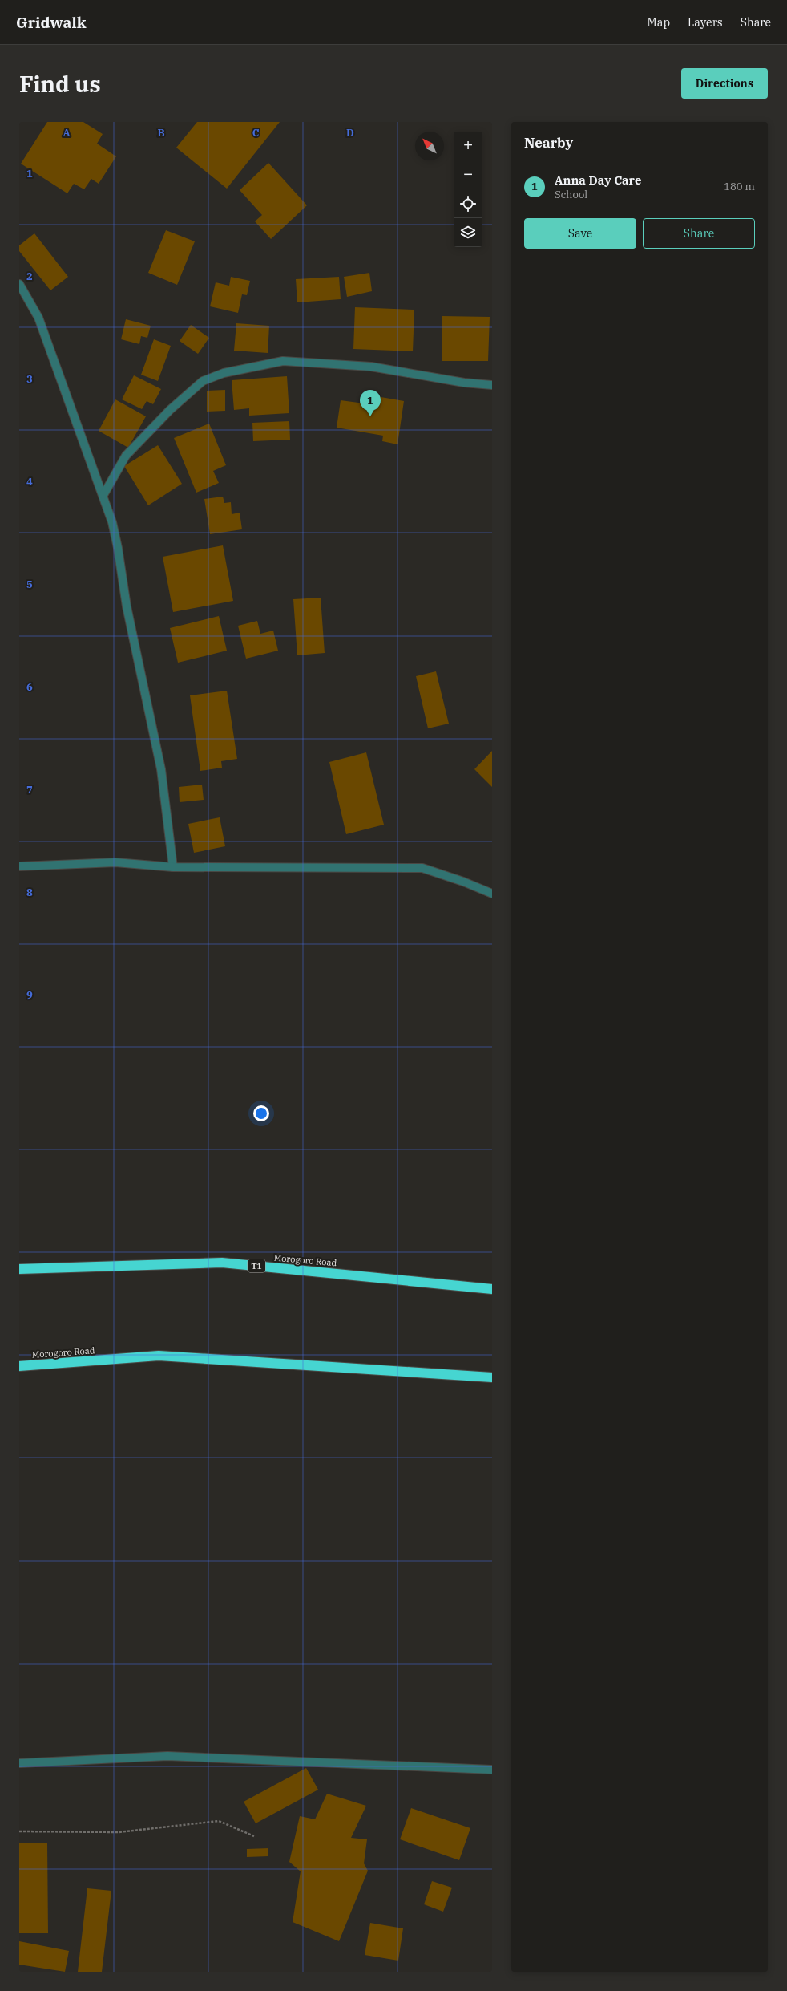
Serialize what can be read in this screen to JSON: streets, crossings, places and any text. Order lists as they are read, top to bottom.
{
  "streets": {
    "highway": ["Morogoro Road", "T1"]
  },
  "north": "top left",
  "page": {
    "header": "Gridwalk",
    "nav": ["Map", "Layers", "Share"],
    "buttons": [
      "Directions",
      ["Save", "Share"]
    ],
    "title": "Find us",
    "heading": "Nearby",
    "map_buttons": ["+", "−"],
    "list": [
      {
        "mark": "1",
        "name": "Anna Day Care",
        "note": "School",
        "value": "180 m"
      }
    ],
    "pins": "1"
  },
  "grid": {
    "columns": [
      "A",
      "B",
      "C",
      "D"
    ],
    "rows": [
      "1",
      "2",
      "3",
      "4",
      "5",
      "6",
      "7",
      "8",
      "9"
    ]
  }
}
